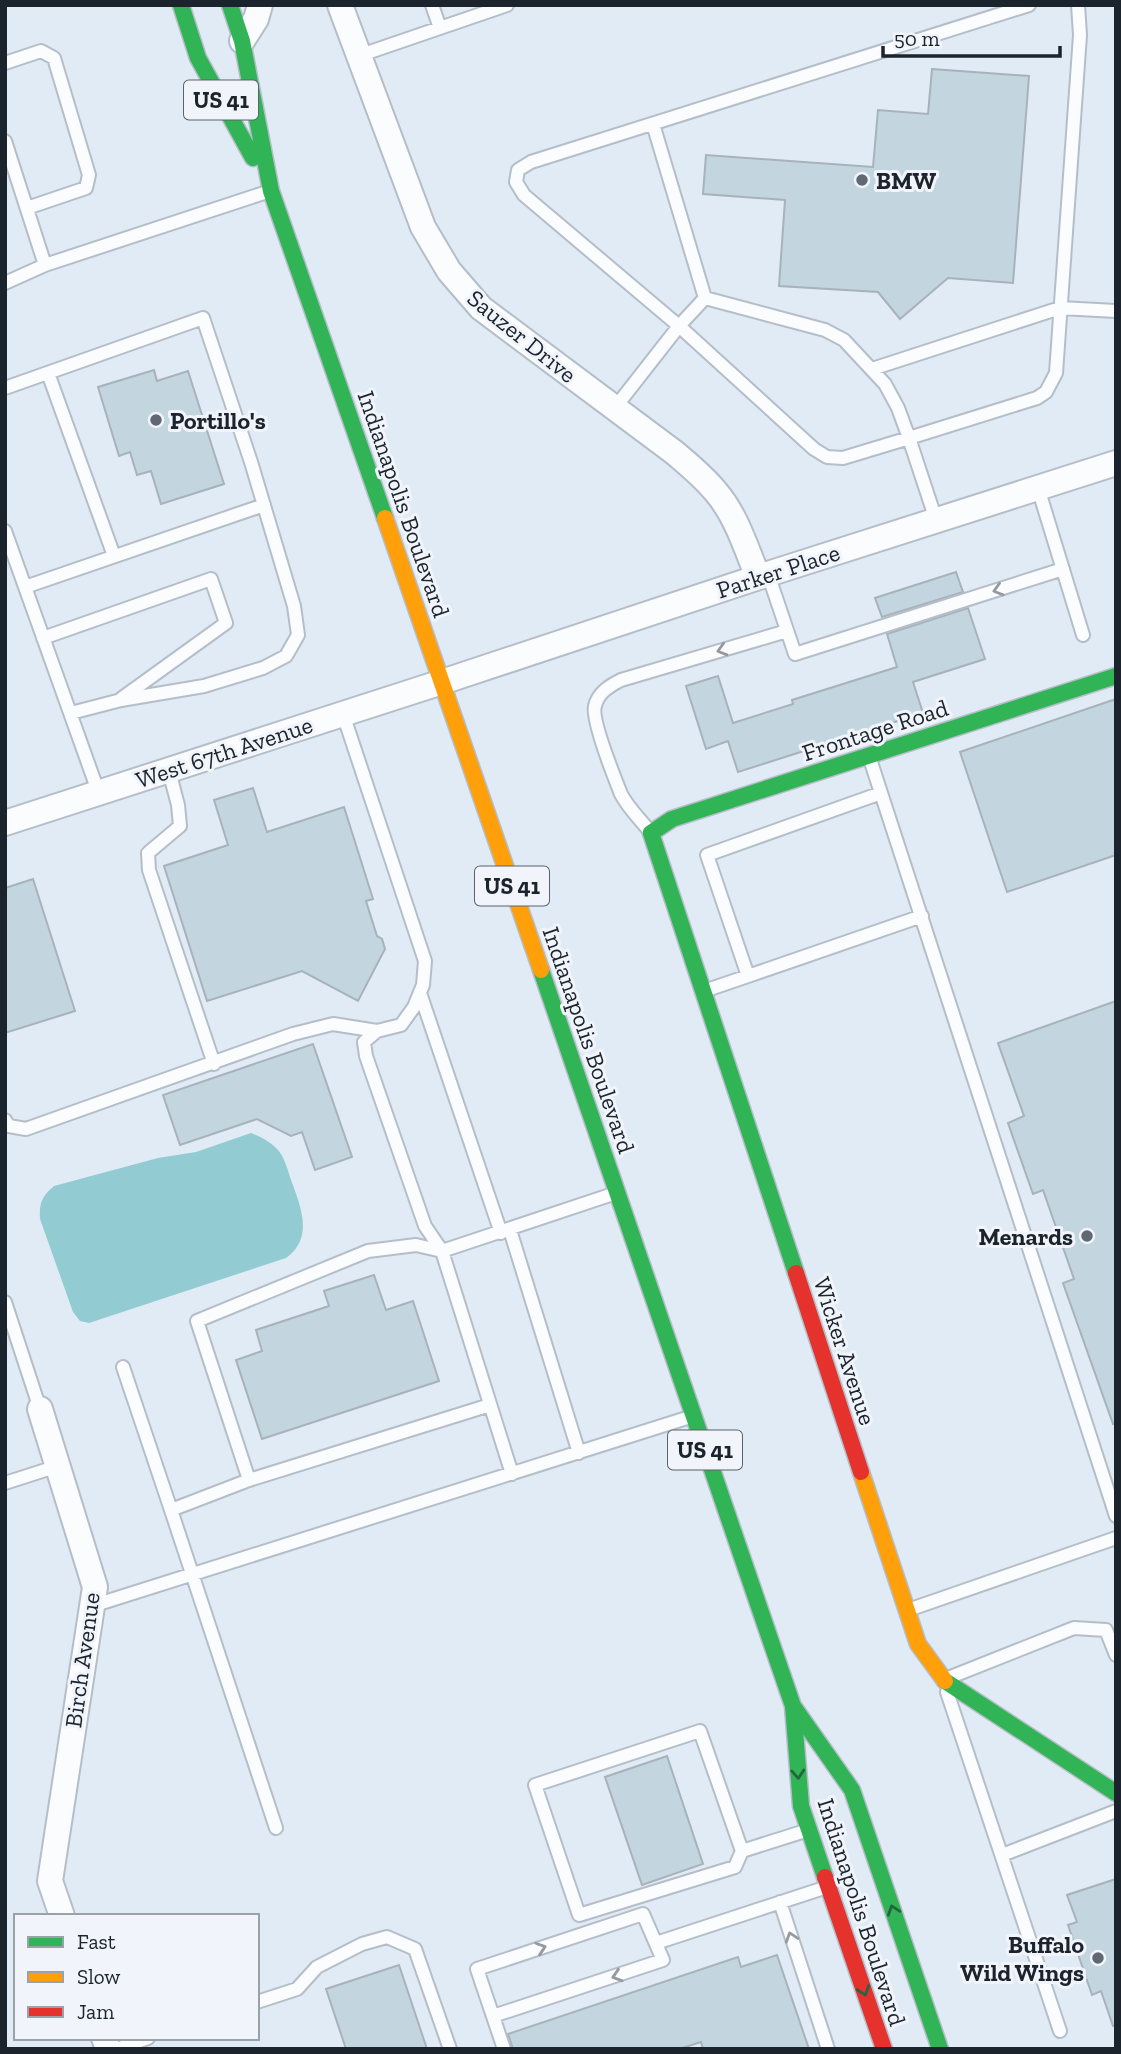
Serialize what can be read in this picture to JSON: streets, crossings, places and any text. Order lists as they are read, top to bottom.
{
  "streets": {
    "main road": [
      "US 41",
      "Indianapolis Boulevard",
      "Frontage Road",
      "Wicker Avenue"
    ],
    "street": [
      "Sauzer Drive",
      "Parker Place",
      "West 67th Avenue",
      "Birch Avenue"
    ]
  },
  "crossings": [
    ["Sauzer Drive", "Parker Place"],
    ["Indianapolis Boulevard", "Parker Place"],
    ["Indianapolis Boulevard", "West 67th Avenue"],
    ["Parker Place", "West 67th Avenue"],
    ["Frontage Road", "Wicker Avenue"]
  ],
  "places": [
    "BMW",
    "Portillo's",
    "Menards",
    "Buffalo Wild Wings"
  ],
  "legend": ["Fast", "Slow", "Jam"],
  "scale_bar": "50 m"
}
